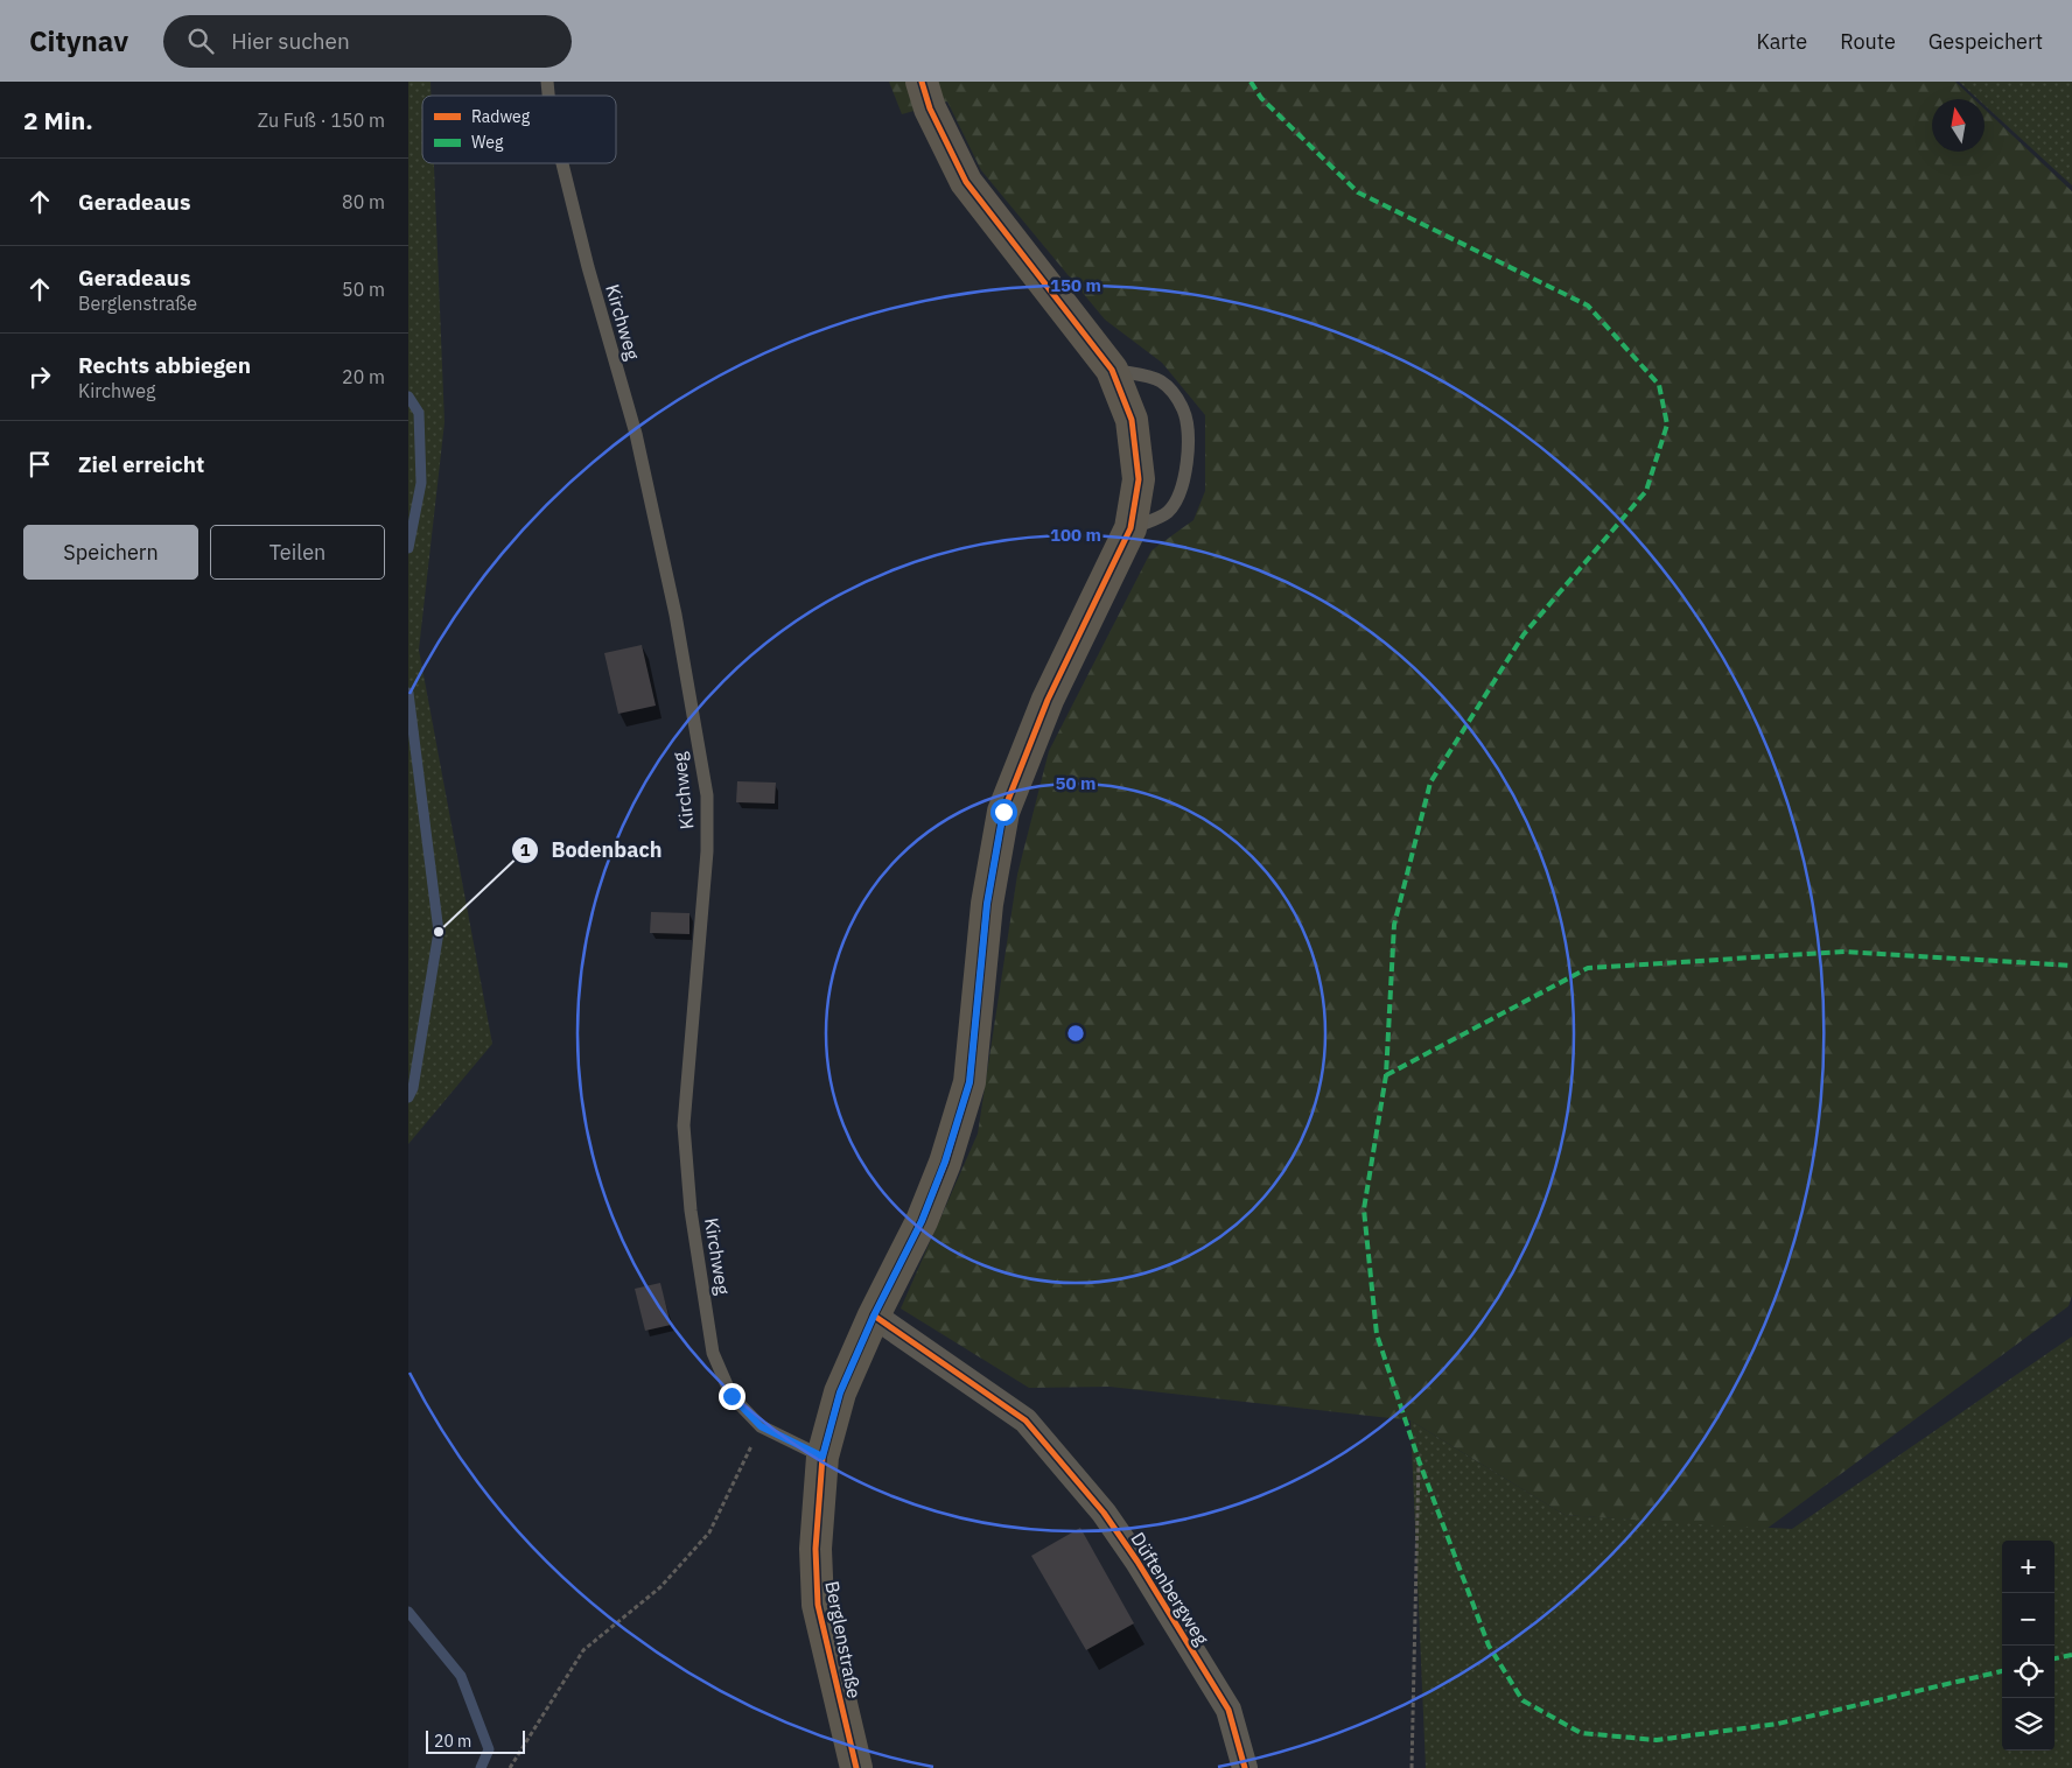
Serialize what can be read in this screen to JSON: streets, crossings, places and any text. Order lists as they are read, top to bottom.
{
  "streets": {
    "street": ["Düftenbergweg", "Berglenstraße"],
    "lane": ["Kirchweg"]
  },
  "crossings": [
    ["Kirchweg", "Berglenstraße"],
    ["Düftenbergweg", "Berglenstraße"]
  ],
  "places": ["Bodenbach"],
  "legend": ["Radweg", "Weg"],
  "scale_bar": "20 m",
  "north": "top",
  "page": {
    "header": "Citynav",
    "search": "Hier suchen",
    "nav": ["Karte", "Route", "Gespeichert"],
    "heading": ["2 Min.", "Zu Fuß · 150 m"],
    "list": [
      ["Geradeaus", "80 m"],
      ["Geradeaus", "Berglenstraße", "50 m"],
      ["Rechts abbiegen", "Kirchweg", "20 m"],
      "Ziel erreicht"
    ],
    "buttons": ["Speichern", "Teilen"],
    "map_buttons": ["+", "−"],
    "scale": "20 m"
  },
  "rings": ["150 m", "100 m", "50 m"]
}
